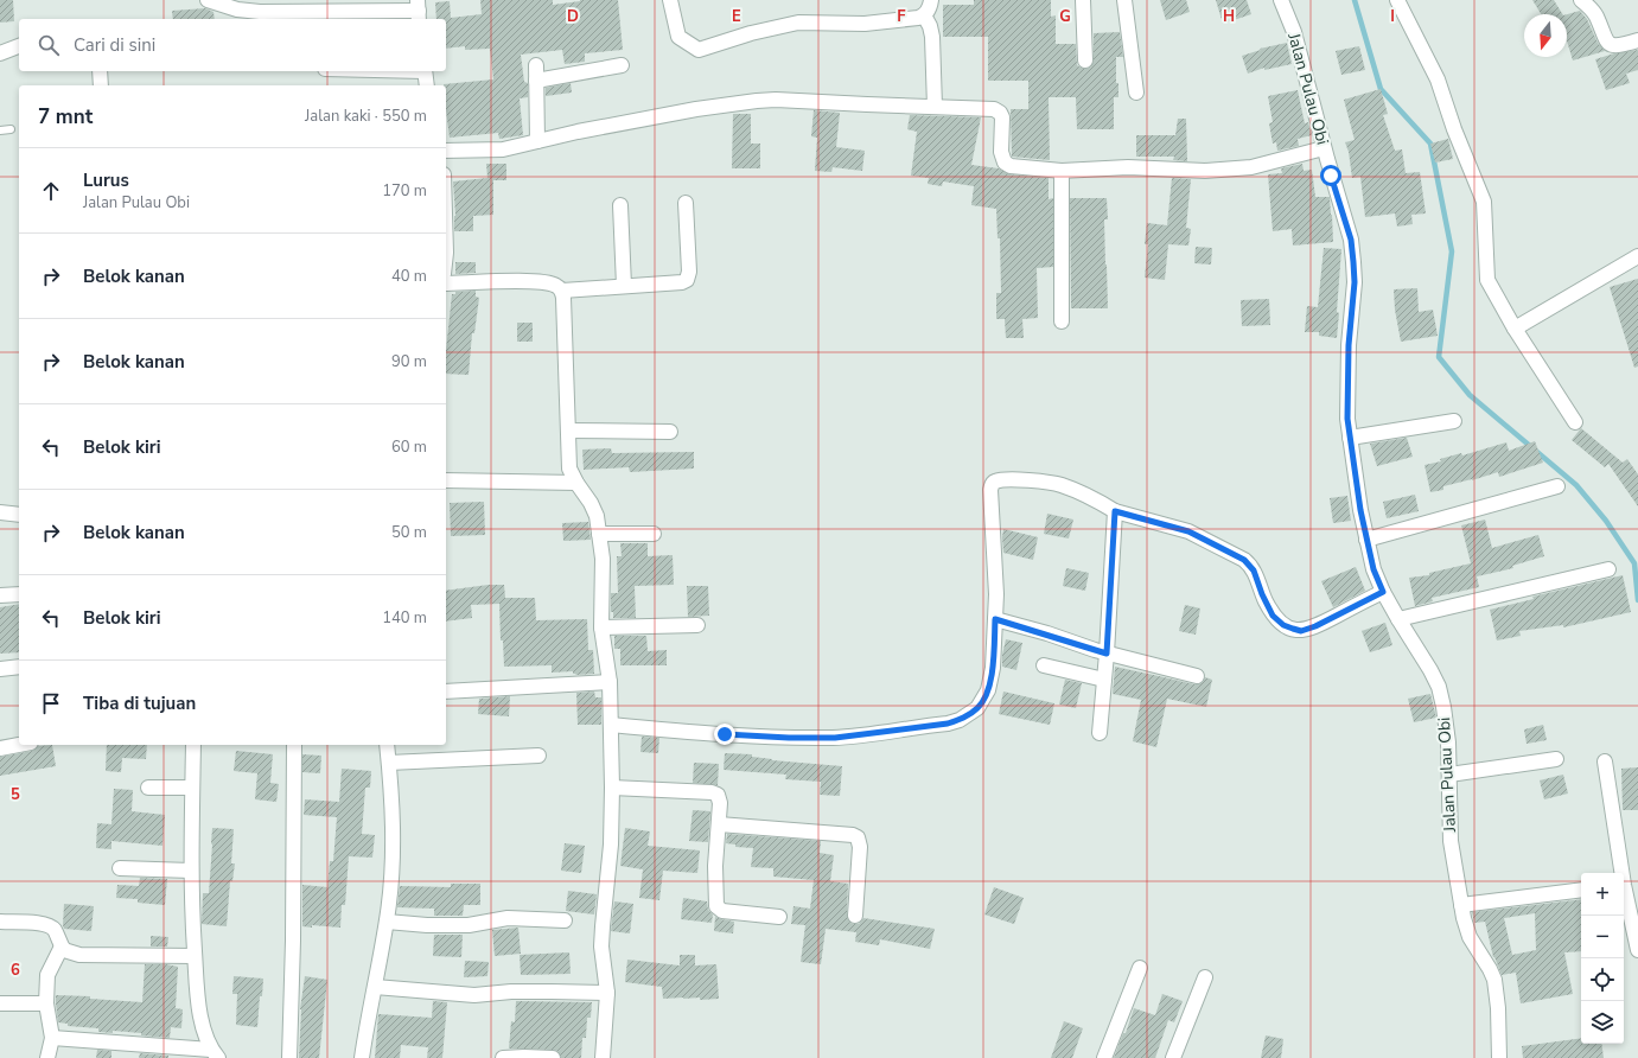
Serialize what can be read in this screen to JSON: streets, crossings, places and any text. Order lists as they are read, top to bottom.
{
  "streets": {
    "street": ["Jalan Pulau Obi"]
  },
  "north": "bottom",
  "page": {
    "search": "Cari di sini",
    "heading": ["7 mnt", "Jalan kaki · 550 m"],
    "list": [
      ["Lurus", "Jalan Pulau Obi", "170 m"],
      ["Belok kanan", "40 m"],
      ["Belok kanan", "90 m"],
      ["Belok kiri", "60 m"],
      ["Belok kanan", "50 m"],
      ["Belok kiri", "140 m"],
      "Tiba di tujuan"
    ],
    "map_buttons": ["+", "−"]
  },
  "grid": {
    "columns": [
      "D",
      "E",
      "F",
      "G",
      "H",
      "I"
    ],
    "rows": ["5", "6"]
  }
}
